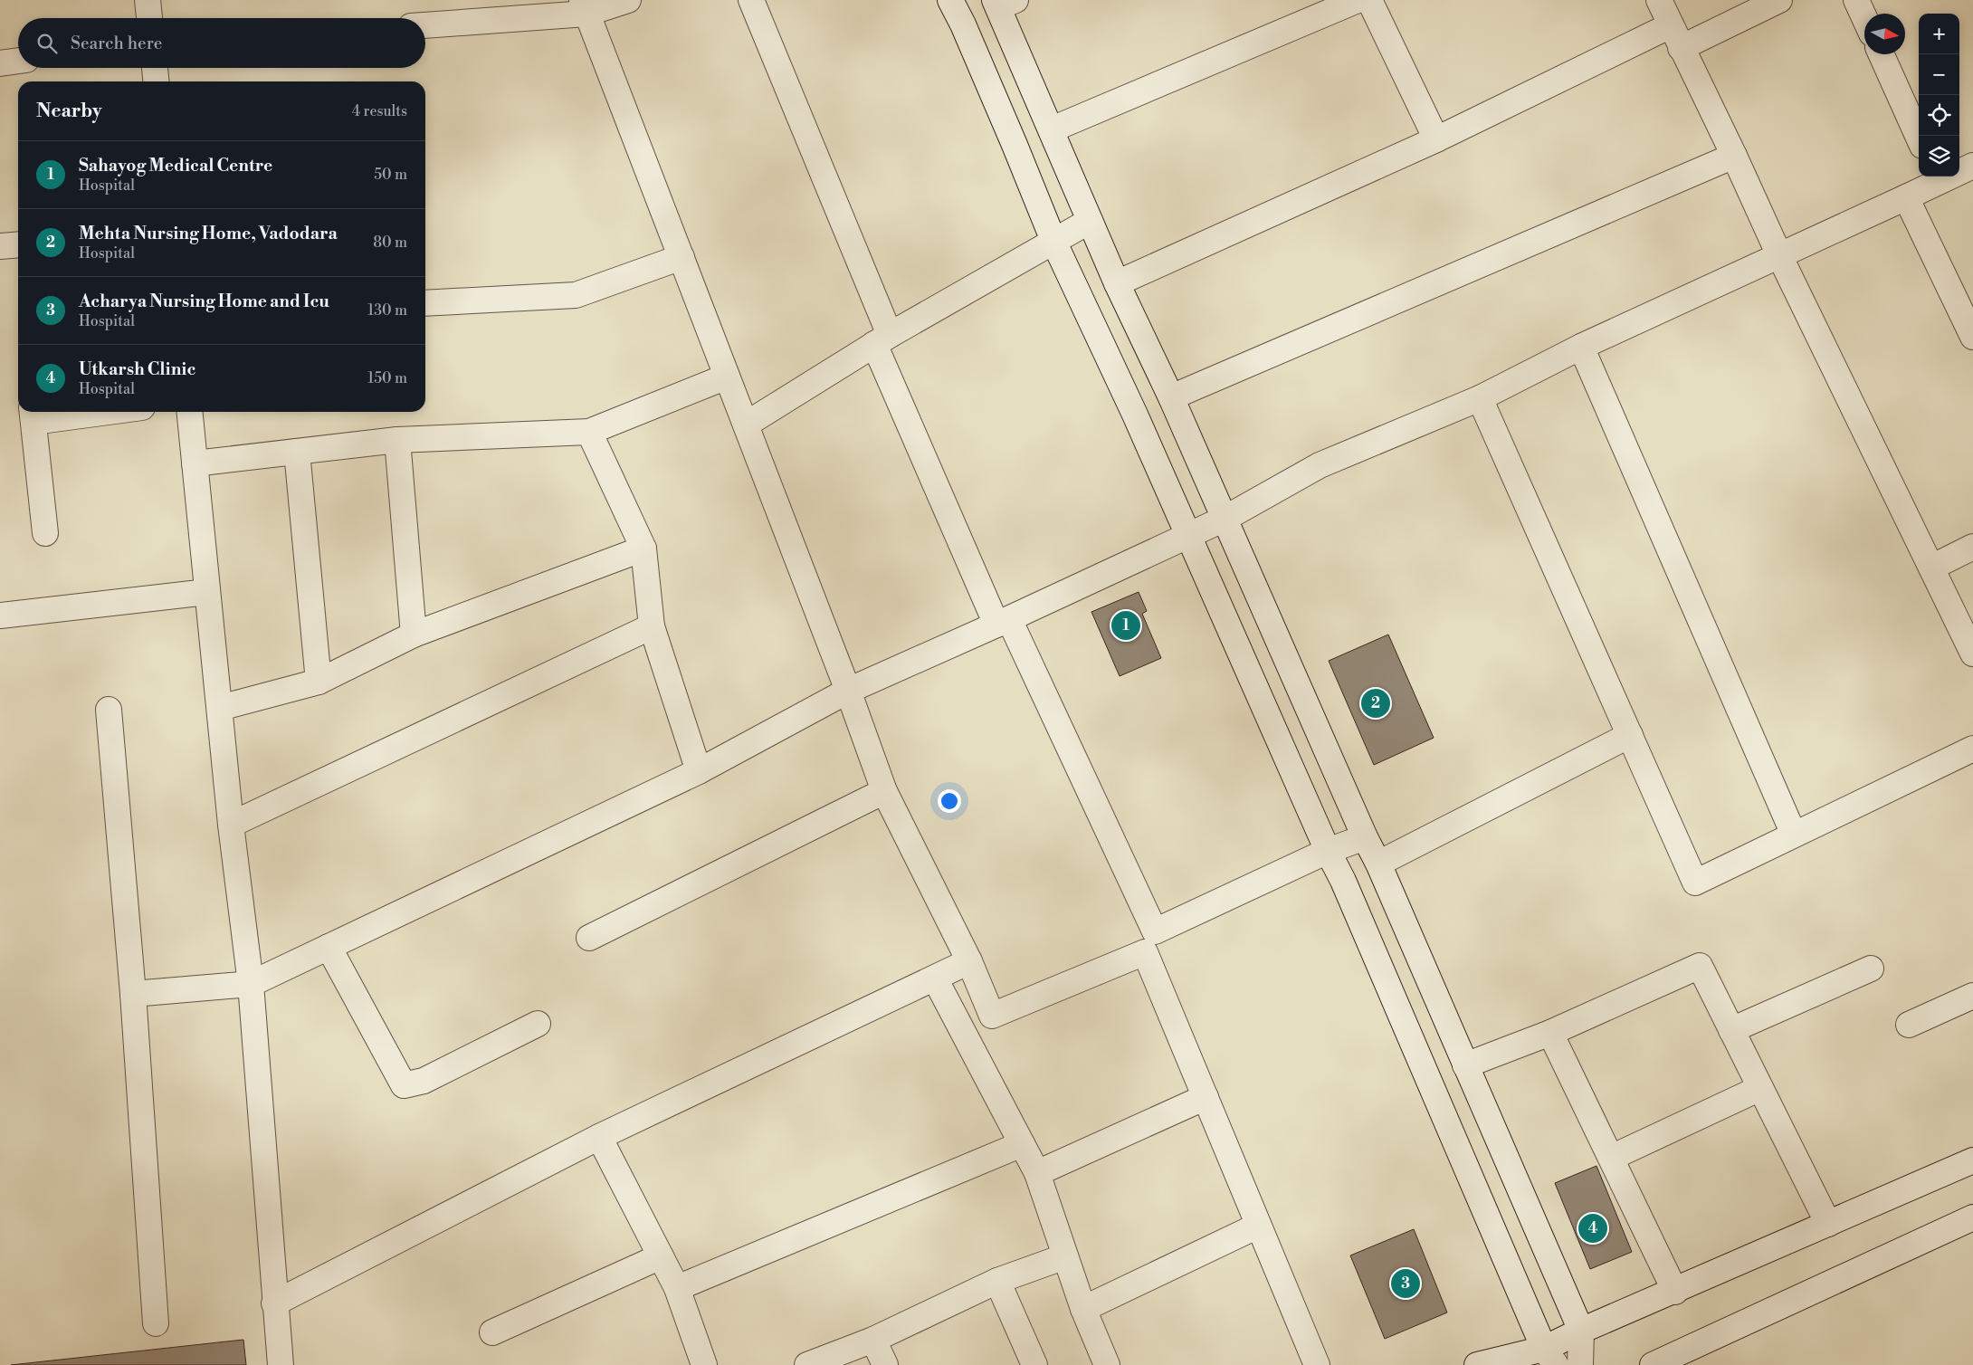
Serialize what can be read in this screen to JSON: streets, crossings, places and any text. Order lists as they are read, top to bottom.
{
  "north": "right",
  "page": {
    "map_buttons": ["+", "−"],
    "search": "Search here",
    "heading": ["Nearby", "4 results"],
    "list": [
      {
        "mark": "1",
        "name": "Sahayog Medical Centre",
        "note": "Hospital",
        "value": "50 m"
      },
      {
        "mark": "2",
        "name": "Mehta Nursing Home, Vadodara",
        "note": "Hospital",
        "value": "80 m"
      },
      {
        "mark": "3",
        "name": "Acharya Nursing Home and Icu",
        "note": "Hospital",
        "value": "130 m"
      },
      {
        "mark": "4",
        "name": "Utkarsh Clinic",
        "note": "Hospital",
        "value": "150 m"
      }
    ],
    "pins": [
      "1",
      "2",
      "4",
      "3"
    ]
  }
}
